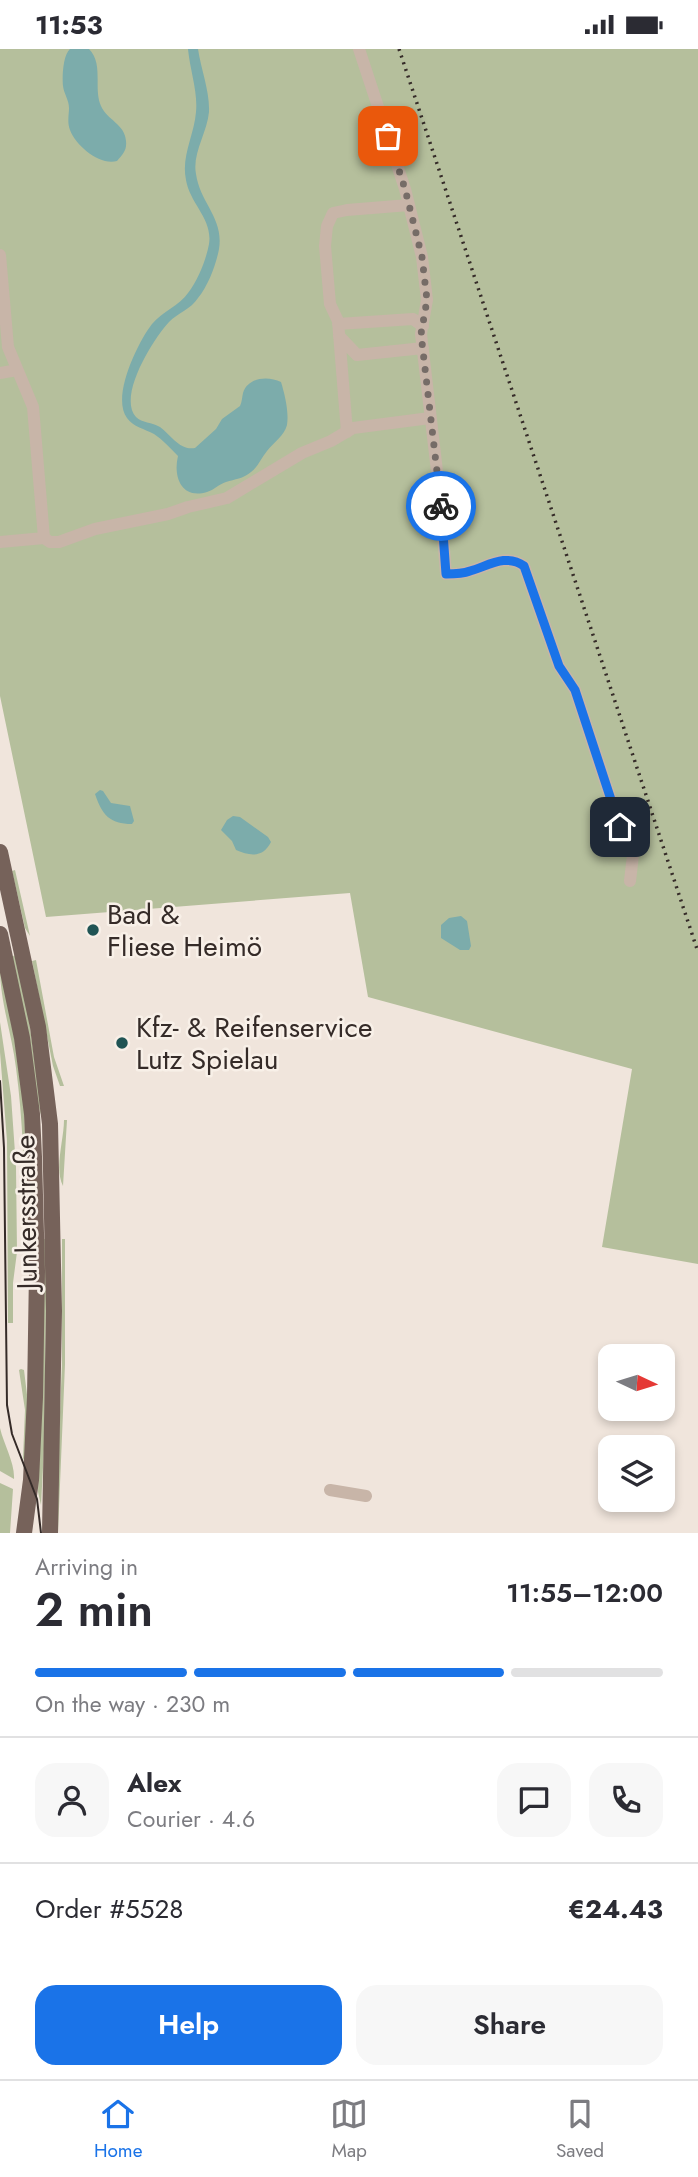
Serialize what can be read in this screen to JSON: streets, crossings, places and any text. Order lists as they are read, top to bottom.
{
  "streets": {
    "main road": ["Junkersstraße"]
  },
  "places": ["Bad & Fliese Heimö", "Kfz- & Reifenservice Lutz Spielau"],
  "north": "right",
  "page": {
    "status": "11:53",
    "heading": ["2 min", "Arriving in", "11:55–12:00"],
    "panel": [
      "Alex",
      "Courier · 4.6",
      "Order #5528",
      "€24.43"
    ],
    "bar": "On the way · 230 m",
    "buttons": ["Help", "Share"],
    "tabs": ["Home", "Map", "Saved"]
  }
}
